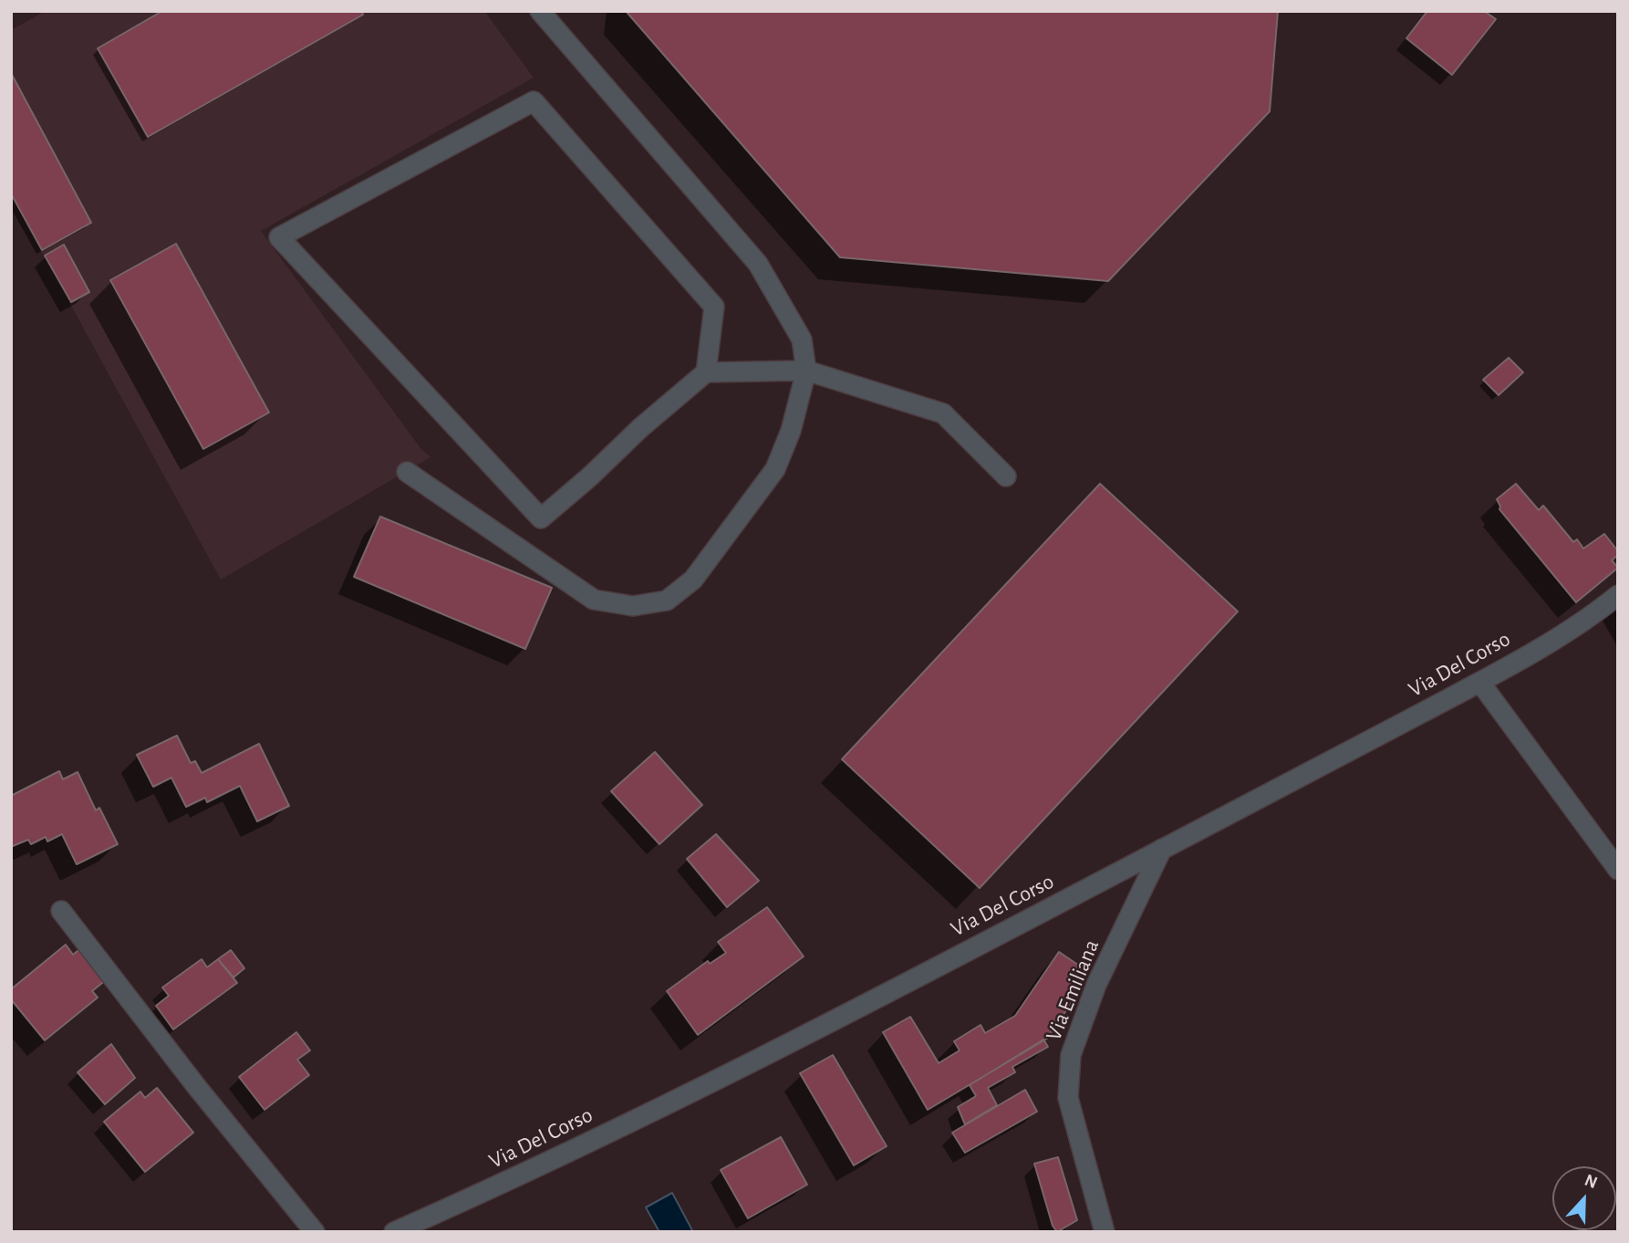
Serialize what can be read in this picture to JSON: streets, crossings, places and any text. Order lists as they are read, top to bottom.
{
  "streets": {
    "street": ["Via Del Corso", "Via Emiliana"]
  },
  "crossings": [
    ["Via Del Corso", "Via Emiliana"]
  ],
  "north": "top"
}
